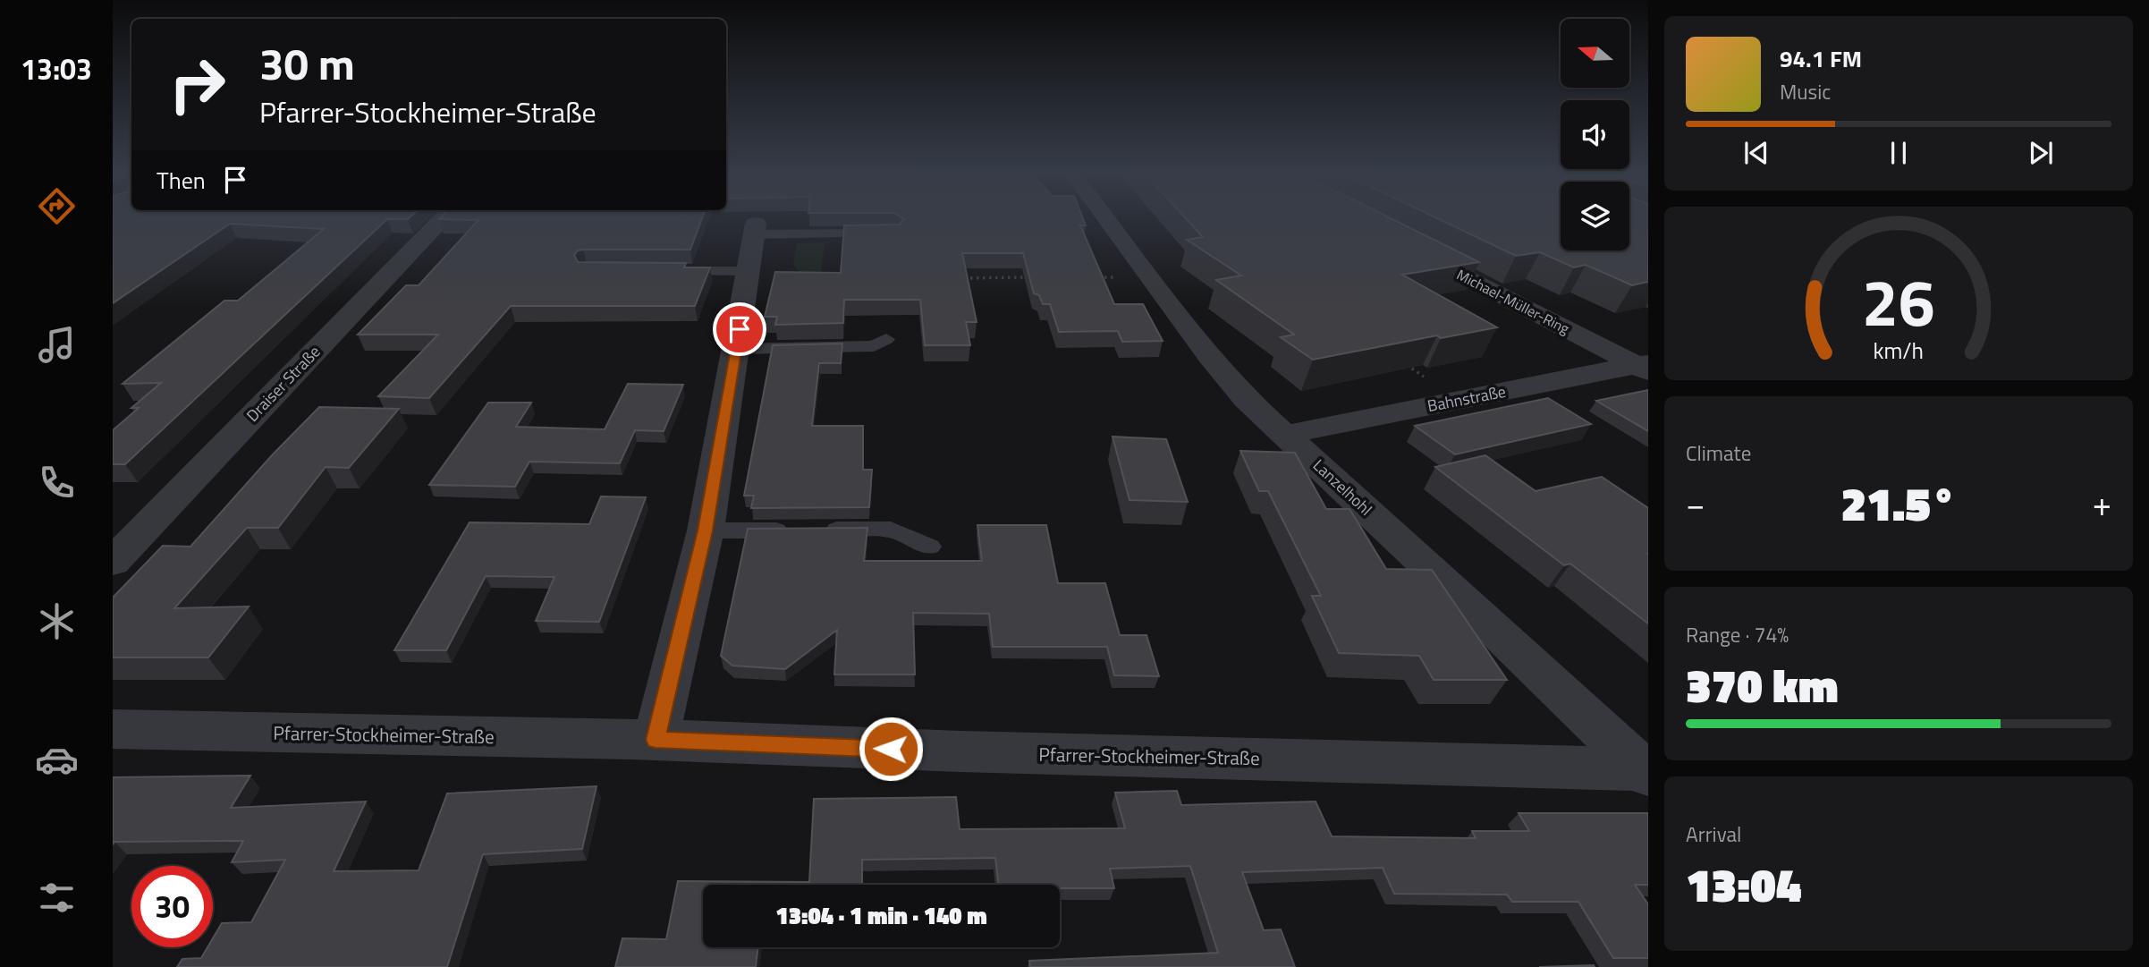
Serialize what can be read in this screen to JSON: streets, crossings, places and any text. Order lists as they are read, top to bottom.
{
  "streets": {
    "street": [
      "Michael-Müller-Ring",
      "Draiser Straße",
      "Bahnstraße",
      "Lanzelhohl",
      "Pfarrer-Stockheimer-Straße"
    ]
  },
  "crossings": [
    ["Michael-Müller-Ring", "Bahnstraße"],
    ["Bahnstraße", "Lanzelhohl"],
    ["Lanzelhohl", "Pfarrer-Stockheimer-Straße"]
  ],
  "north": "left",
  "page": {
    "tabs": "13:03",
    "turn": ["30 m", "Pfarrer-Stockheimer-Straße"],
    "song": ["94.1 FM", "Music"],
    "then": "Then",
    "tile": [
      "Climate",
      ["Range · 74%", "370 km"],
      ["Arrival", "13:04"]
    ],
    "heat": ["−", "21.5°", "+"],
    "limit": "30",
    "trip": "13:04 · 1 min · 140 m",
    "gauge": ["26", "km/h"]
  }
}
